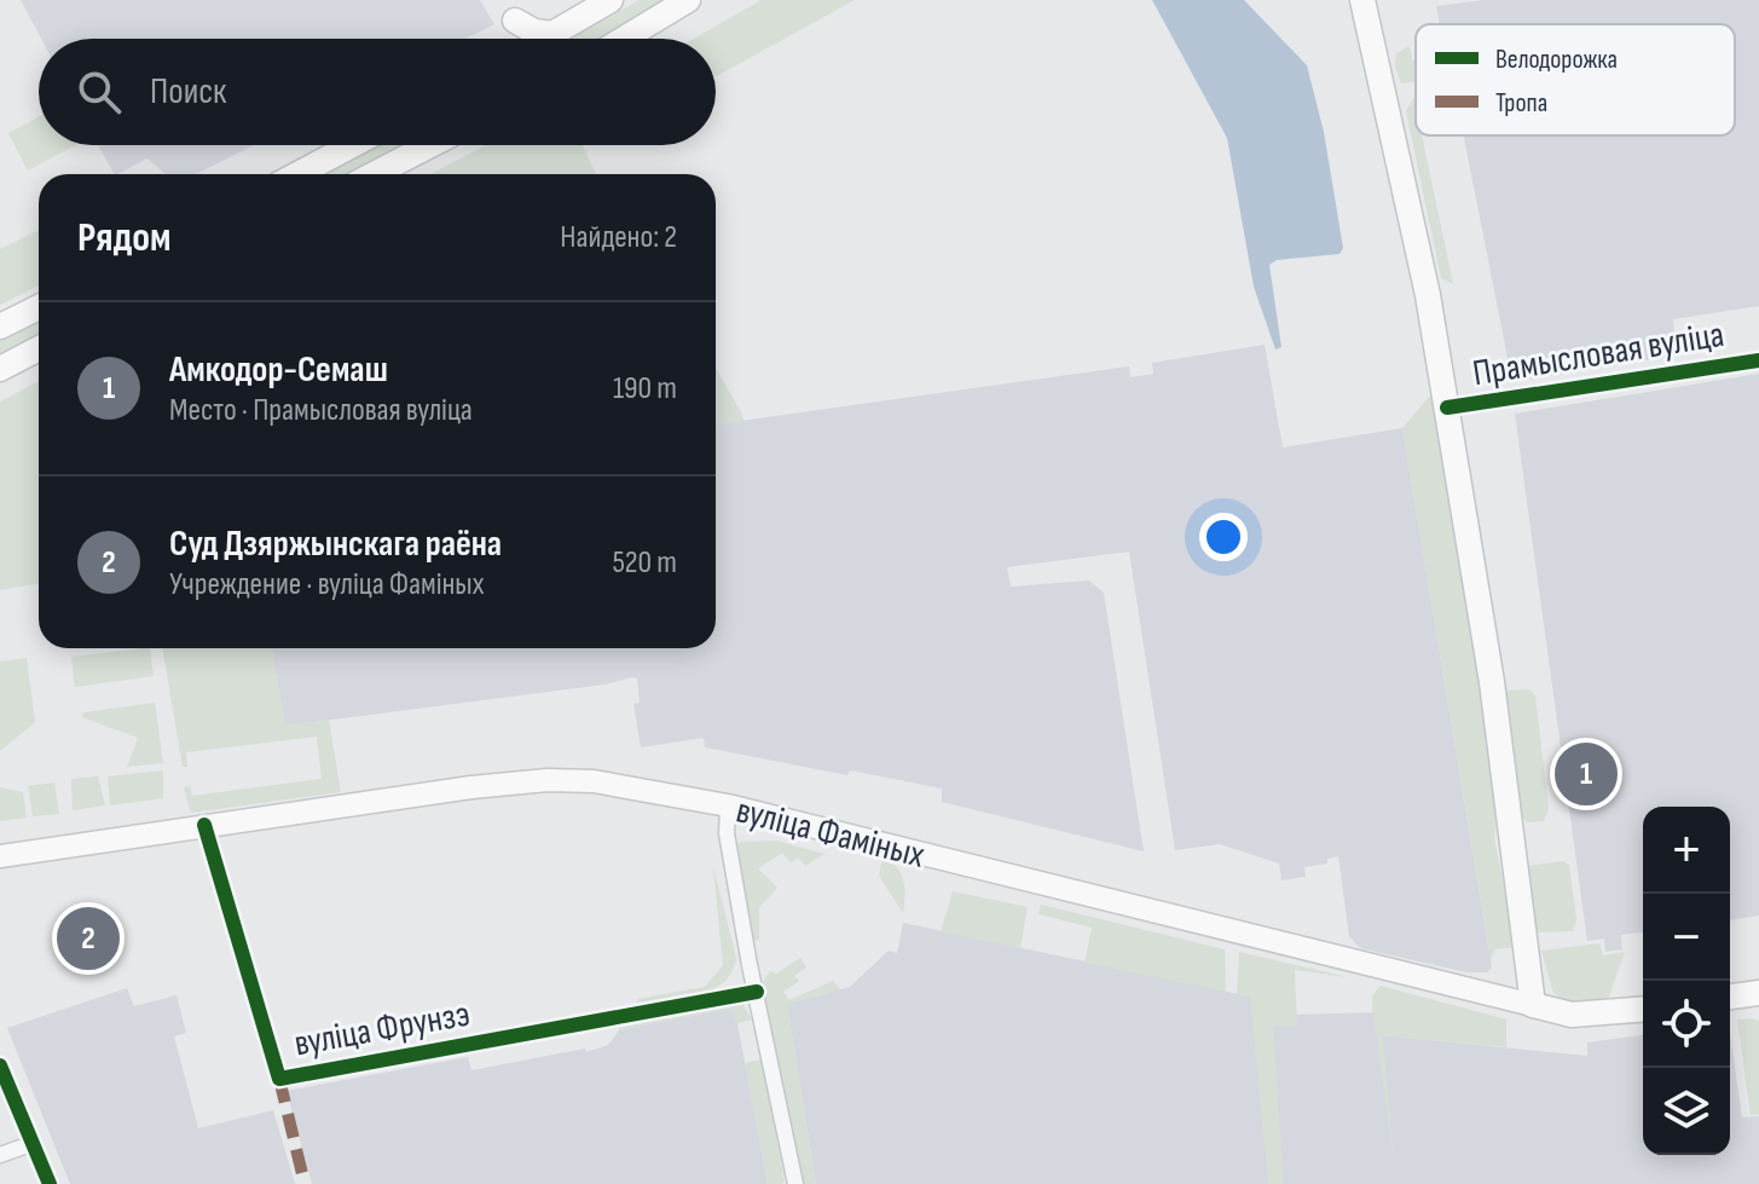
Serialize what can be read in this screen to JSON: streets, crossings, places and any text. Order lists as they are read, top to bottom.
{
  "streets": {
    "main road": ["Прамысловая вуліца", "вуліца Фаміных"],
    "street": ["вуліца Фрунзэ"]
  },
  "crossings": [
    ["Прамысловая вуліца", "вуліца Фаміных"],
    ["вуліца Фаміных", "вуліца Фрунзэ"]
  ],
  "legend": ["Велодорожка", "Тропа"],
  "page": {
    "search": "Поиск",
    "heading": ["Рядом", "Найдено: 2"],
    "list": [
      {
        "mark": "1",
        "name": "Амкодор-Семаш",
        "note": "Место · Прамысловая вуліца",
        "value": "190 m"
      },
      {
        "mark": "2",
        "name": "Суд Дзяржынскага раёна",
        "note": "Учреждение · вуліца Фаміных",
        "value": "520 m"
      }
    ],
    "pins": ["1", "2"],
    "map_buttons": ["+", "−"]
  }
}
